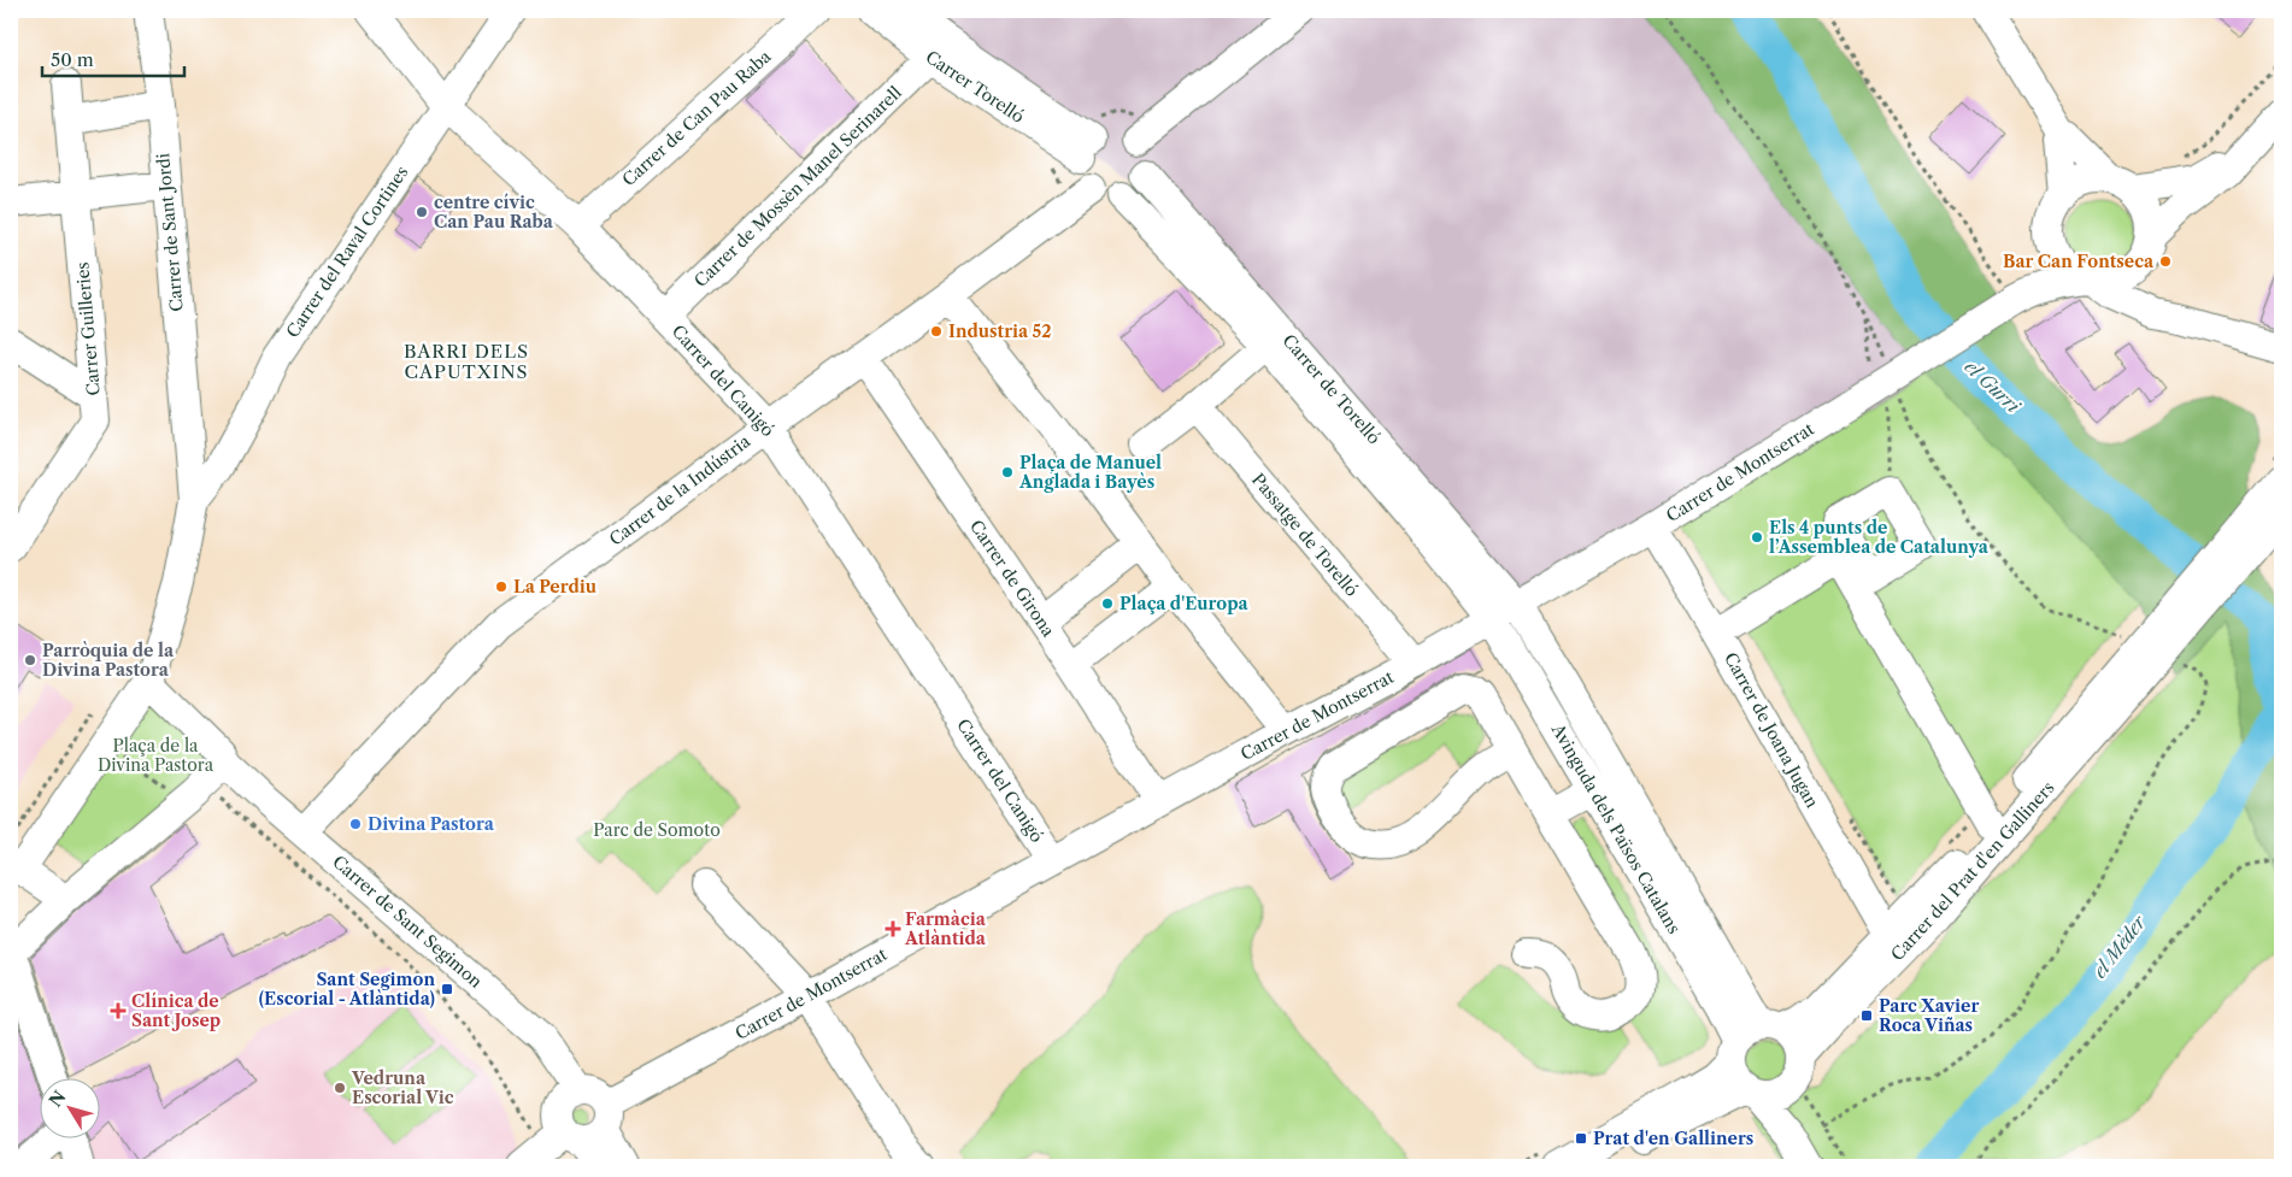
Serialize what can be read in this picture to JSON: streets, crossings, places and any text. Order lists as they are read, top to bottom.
{
  "streets": {
    "street": [
      "Carrer Torelló",
      "Carrer de Can Pau Raba",
      "Carrer de Mossèn Manel Serinarell",
      "Carrer de Sant Jordi",
      "Carrer del Raval Cortines",
      "Carrer Guilleries",
      "Carrer del Canigó",
      "Carrer de Torelló",
      "Carrer de Montserrat",
      "Carrer de la Indústria",
      "Passatge de Torelló",
      "Carrer de Girona",
      "Carrer de Joana Jugan",
      "Avinguda dels Països Catalans",
      "Carrer del Prat d'en Galliners",
      "Carrer de Sant Segimon"
    ]
  },
  "crossings": [
    ["Carrer Torelló", "Carrer de Mossèn Manel Serinarell"],
    ["Carrer Torelló", "Carrer de Torelló"],
    ["Carrer Torelló", "Carrer de la Indústria"],
    ["Carrer de Can Pau Raba", "Carrer del Canigó"],
    ["Carrer de Mossèn Manel Serinarell", "Carrer del Canigó"],
    ["Carrer de Sant Jordi", "Carrer del Raval Cortines"],
    ["Carrer del Raval Cortines", "Carrer del Canigó"],
    ["Carrer del Canigó", "Carrer de Montserrat"],
    ["Carrer del Canigó", "Carrer de la Indústria"],
    ["Carrer de Torelló", "Carrer de Montserrat"],
    ["Carrer de Torelló", "Carrer de la Indústria"],
    ["Carrer de Torelló", "Avinguda dels Països Catalans"],
    ["Carrer de Montserrat", "Passatge de Torelló"],
    ["Carrer de Montserrat", "Carrer de Girona"],
    ["Carrer de Montserrat", "Carrer de Joana Jugan"],
    ["Carrer de Montserrat", "Avinguda dels Països Catalans"],
    ["Carrer de la Indústria", "Carrer de Girona"],
    ["Carrer de la Indústria", "Carrer de Sant Segimon"],
    ["Carrer de Joana Jugan", "Carrer del Prat d'en Galliners"],
    ["Avinguda dels Països Catalans", "Carrer del Prat d'en Galliners"]
  ],
  "districts": ["BARRI DELS CAPUTXINS"],
  "water": ["el Gurri", "el Mèder"],
  "parks": ["Plaça de la Divina Pastora", "Parc de Somoto"],
  "places": {
    "other": [
      "centre cívic Can Pau Raba",
      "Bar Can Fontseca",
      "Industria 52",
      "Plaça de Manuel Anglada i Bayès",
      "Els 4 punts de l’Assemblea de Catalunya",
      "La Perdiu",
      "Plaça d'Europa",
      "Parròquia de la Divina Pastora",
      "Divina Pastora",
      "Vedruna Escorial Vic"
    ],
    "health": ["Farmàcia Atlàntida", "Clínica de Sant Josep"],
    "transit": ["Sant Segimon (Escorial - Atlàntida)", "Parc Xavier Roca Viñas", "Prat d'en Galliners"]
  },
  "scale_bar": "50 m",
  "north": "top left"
}
